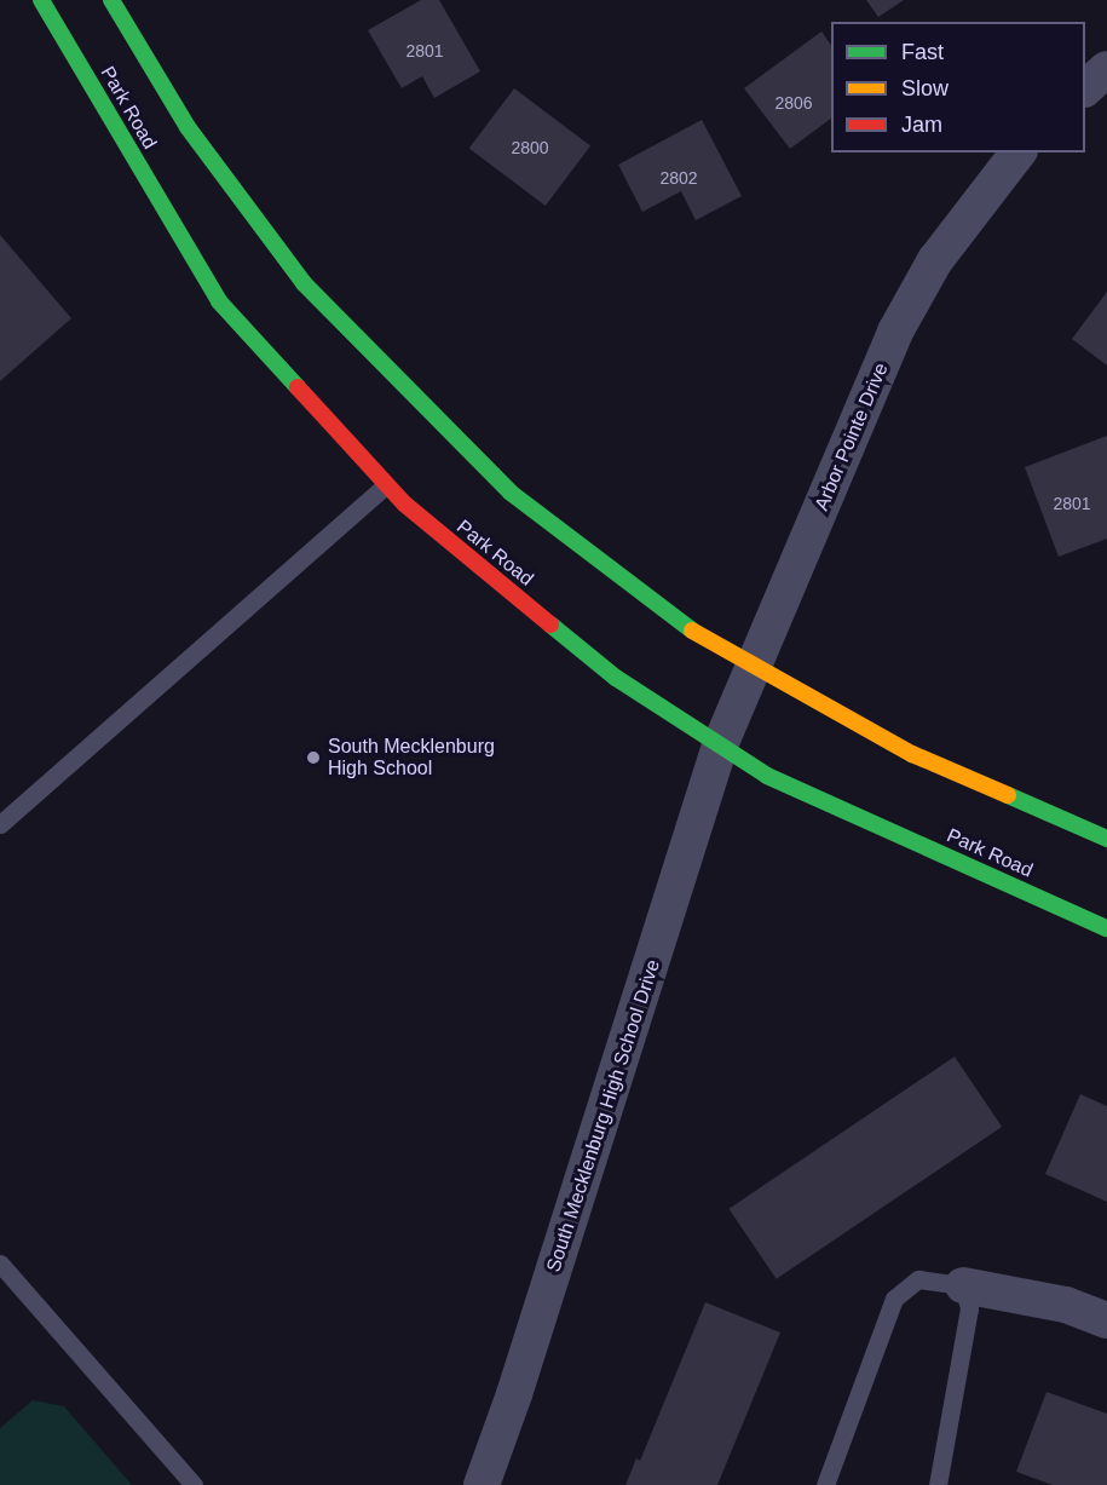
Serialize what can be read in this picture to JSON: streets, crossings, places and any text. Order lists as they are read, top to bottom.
{
  "streets": {
    "main road": ["Park Road"],
    "street": ["Arbor Pointe Drive", "South Mecklenburg High School Drive"]
  },
  "crossings": [
    ["Park Road", "Arbor Pointe Drive"],
    ["Park Road", "South Mecklenburg High School Drive"],
    ["Arbor Pointe Drive", "South Mecklenburg High School Drive"]
  ],
  "places": ["South Mecklenburg High School"],
  "house_numbers": [
    "2801",
    "2806",
    "2800",
    "2802",
    "2801"
  ],
  "legend": ["Fast", "Slow", "Jam"]
}
